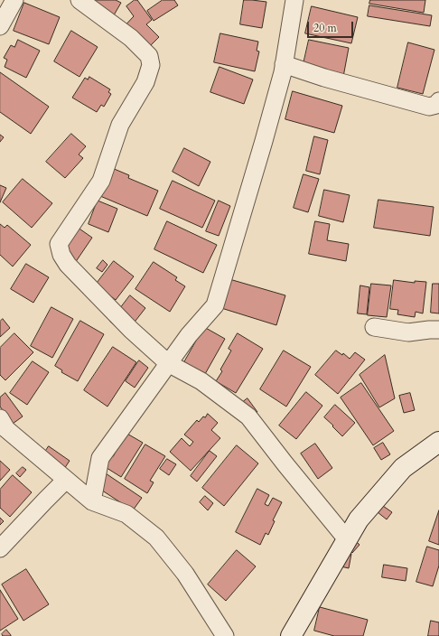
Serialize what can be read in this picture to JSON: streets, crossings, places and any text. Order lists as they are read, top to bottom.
{
  "scale_bar": "20 m"
}
